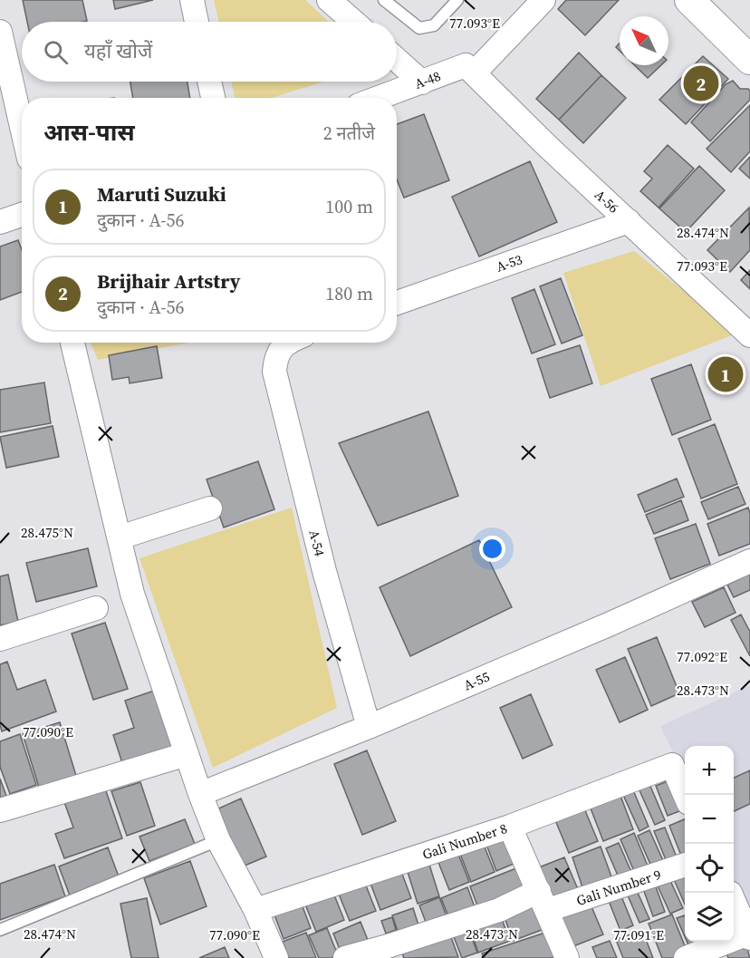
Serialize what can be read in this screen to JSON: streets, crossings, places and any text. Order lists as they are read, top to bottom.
{
  "streets": {
    "street": [
      "A-48",
      "A-56",
      "A-53",
      "A-54",
      "A-55",
      "Gali Number 8",
      "Gali Number 9"
    ]
  },
  "crossings": [
    ["A-48", "A-56"],
    ["A-56", "A-53"],
    ["A-54", "A-55"]
  ],
  "north": "top left",
  "page": {
    "search": "यहाँ खोजें",
    "pins": ["2", "1"],
    "heading": ["आस-पास", "2 नतीजे"],
    "list": [
      {
        "mark": "1",
        "name": "Maruti Suzuki",
        "note": "दुकान · A-56",
        "value": "100 m"
      },
      {
        "mark": "2",
        "name": "Brijhair Artstry",
        "note": "दुकान · A-56",
        "value": "180 m"
      }
    ],
    "map_buttons": ["+", "−"]
  },
  "coordinates": [
    "77.093°E",
    "28.474°N",
    "28.475°N",
    "77.092°E",
    "28.473°N",
    "77.090°E",
    "77.091°E"
  ]
}
